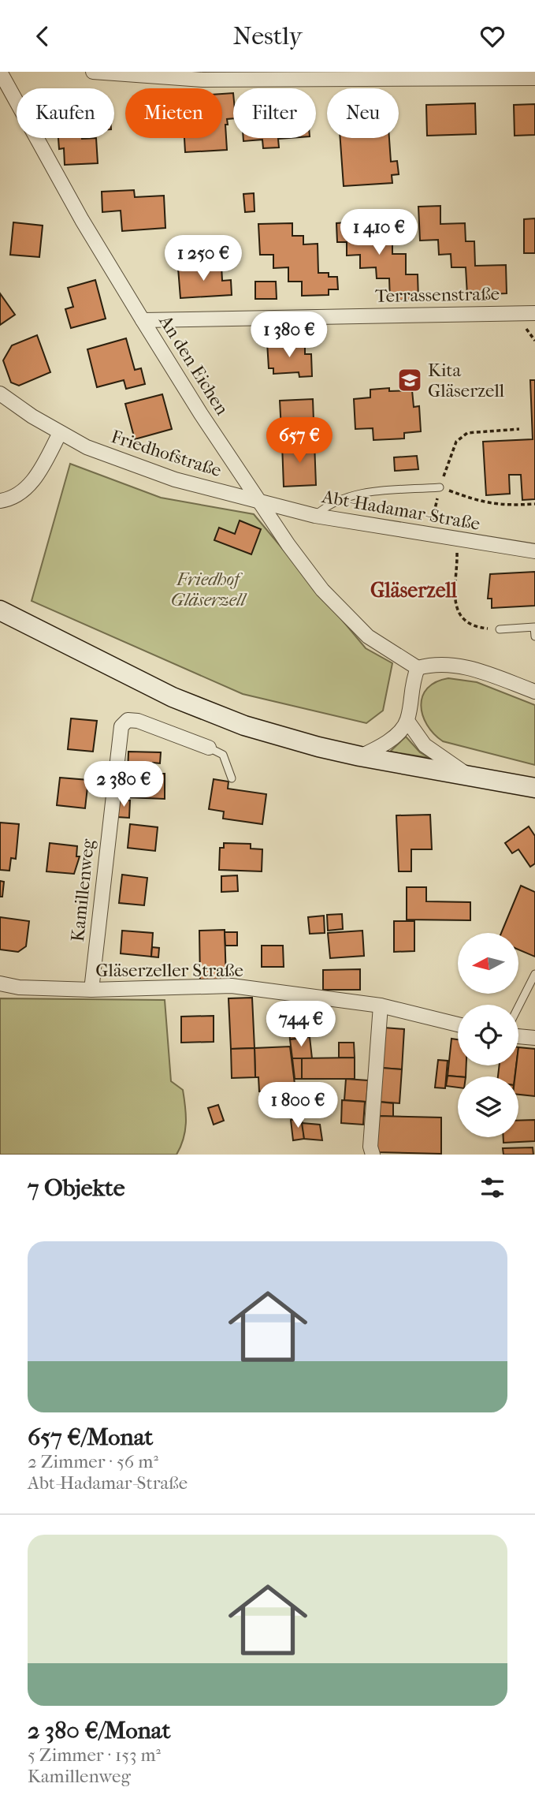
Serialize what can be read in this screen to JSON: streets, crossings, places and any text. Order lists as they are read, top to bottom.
{
  "streets": {
    "street": [
      "Terrassenstraße",
      "An den Eichen",
      "Friedhofstraße",
      "Abt-Hadamar-Straße",
      "Kamillenweg",
      "Gläserzeller Straße"
    ]
  },
  "crossings": [
    ["Terrassenstraße", "An den Eichen"],
    ["An den Eichen", "Friedhofstraße"],
    ["An den Eichen", "Abt-Hadamar-Straße"],
    ["Friedhofstraße", "Abt-Hadamar-Straße"],
    ["Kamillenweg", "Gläserzeller Straße"]
  ],
  "districts": ["Gläserzell"],
  "parks": ["Friedhof Gläserzell"],
  "places": {
    "school or university": ["Kita Gläserzell"]
  },
  "north": "left",
  "page": {
    "header": "Nestly",
    "chip": [
      "Kaufen",
      "Mieten",
      "Filter",
      "Neu"
    ],
    "price": [
      "1 410 €",
      "1 250 €",
      "1 380 €",
      "657 €",
      "2 380 €",
      "744 €",
      "1 800 €"
    ],
    "heading": "7 Objekte",
    "list": [
      {
        "name": "657 €/Monat",
        "note": "2 Zimmer · 56 m² · Abt-Hadamar-Straße"
      },
      {
        "name": "2 380 €/Monat",
        "note": "5 Zimmer · 153 m² · Kamillenweg"
      }
    ]
  }
}
